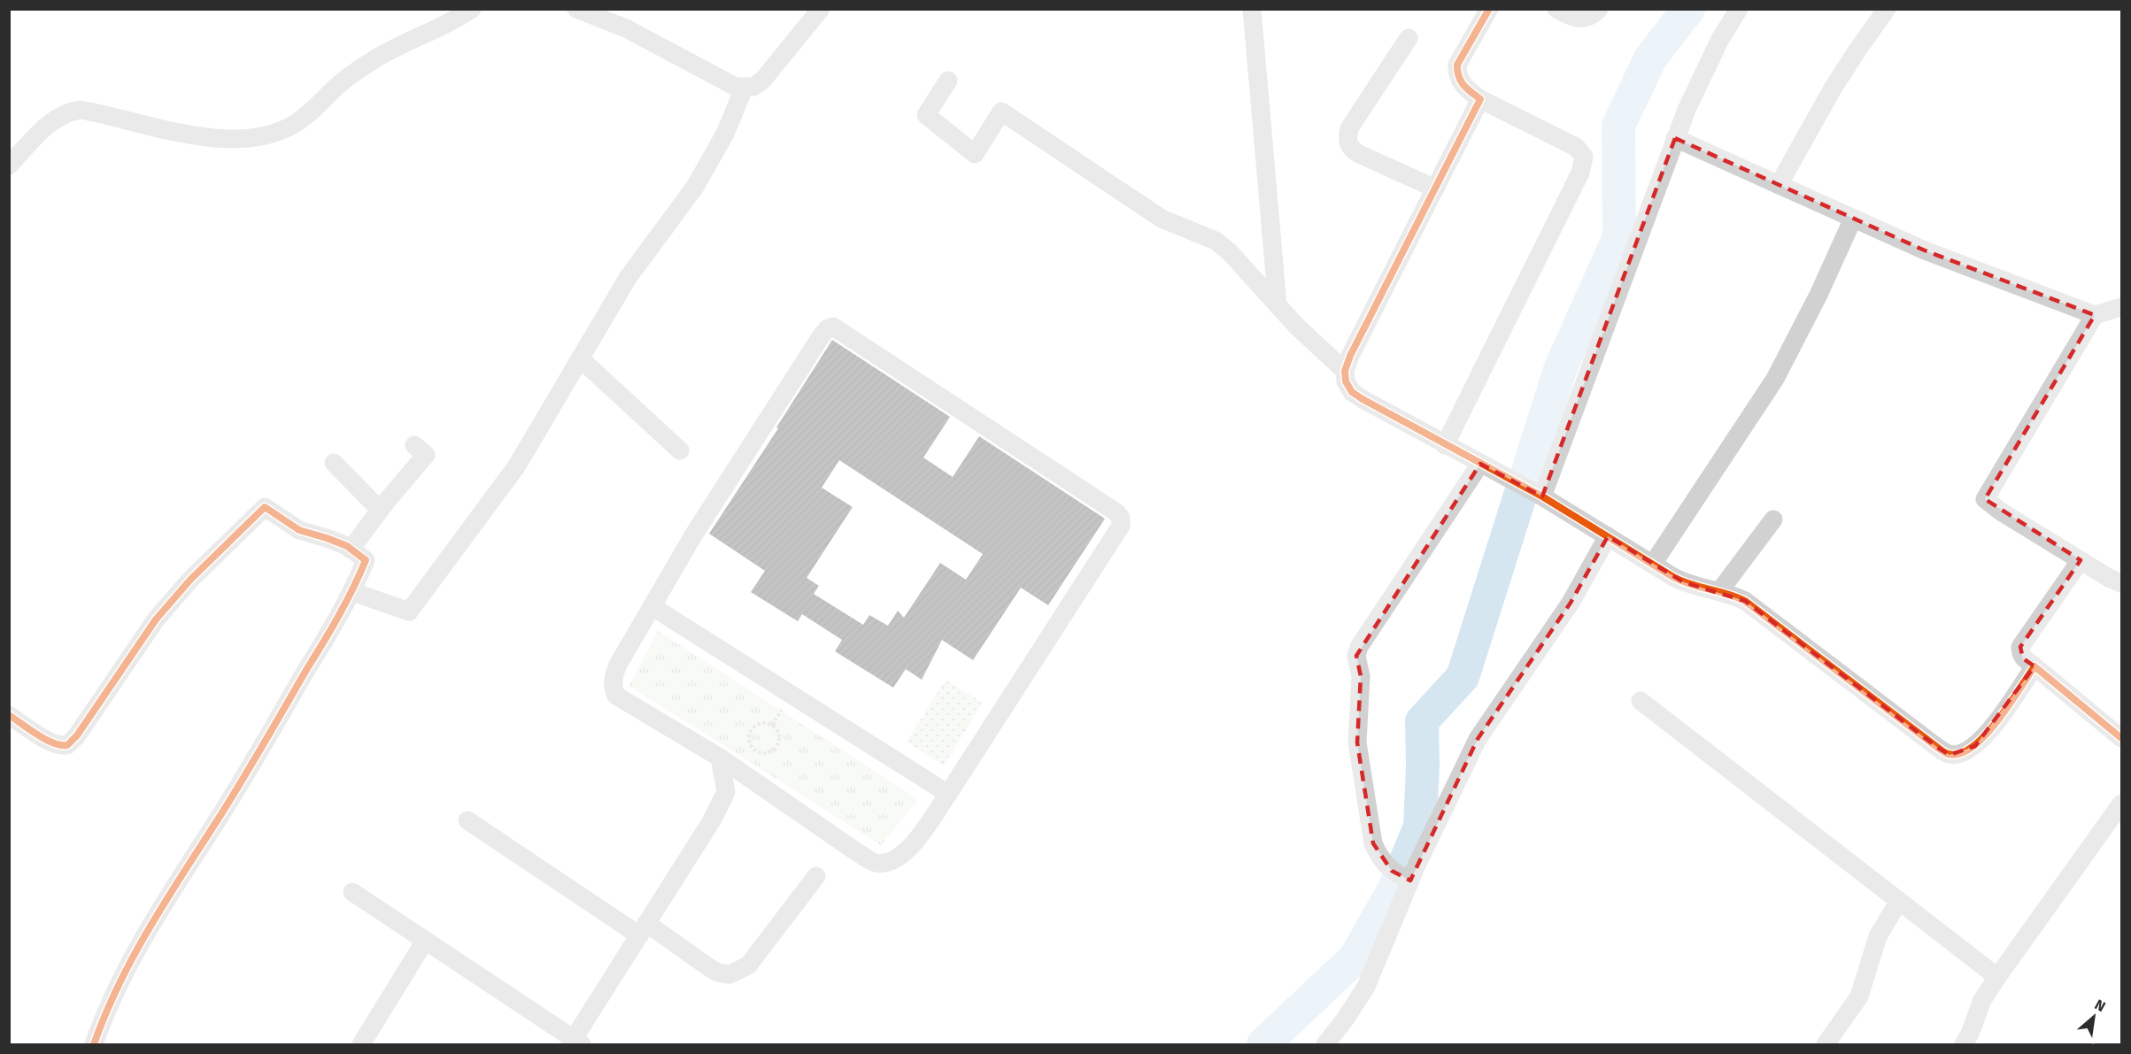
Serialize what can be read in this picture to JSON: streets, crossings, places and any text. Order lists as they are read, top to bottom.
{
  "north": "top right"
}
